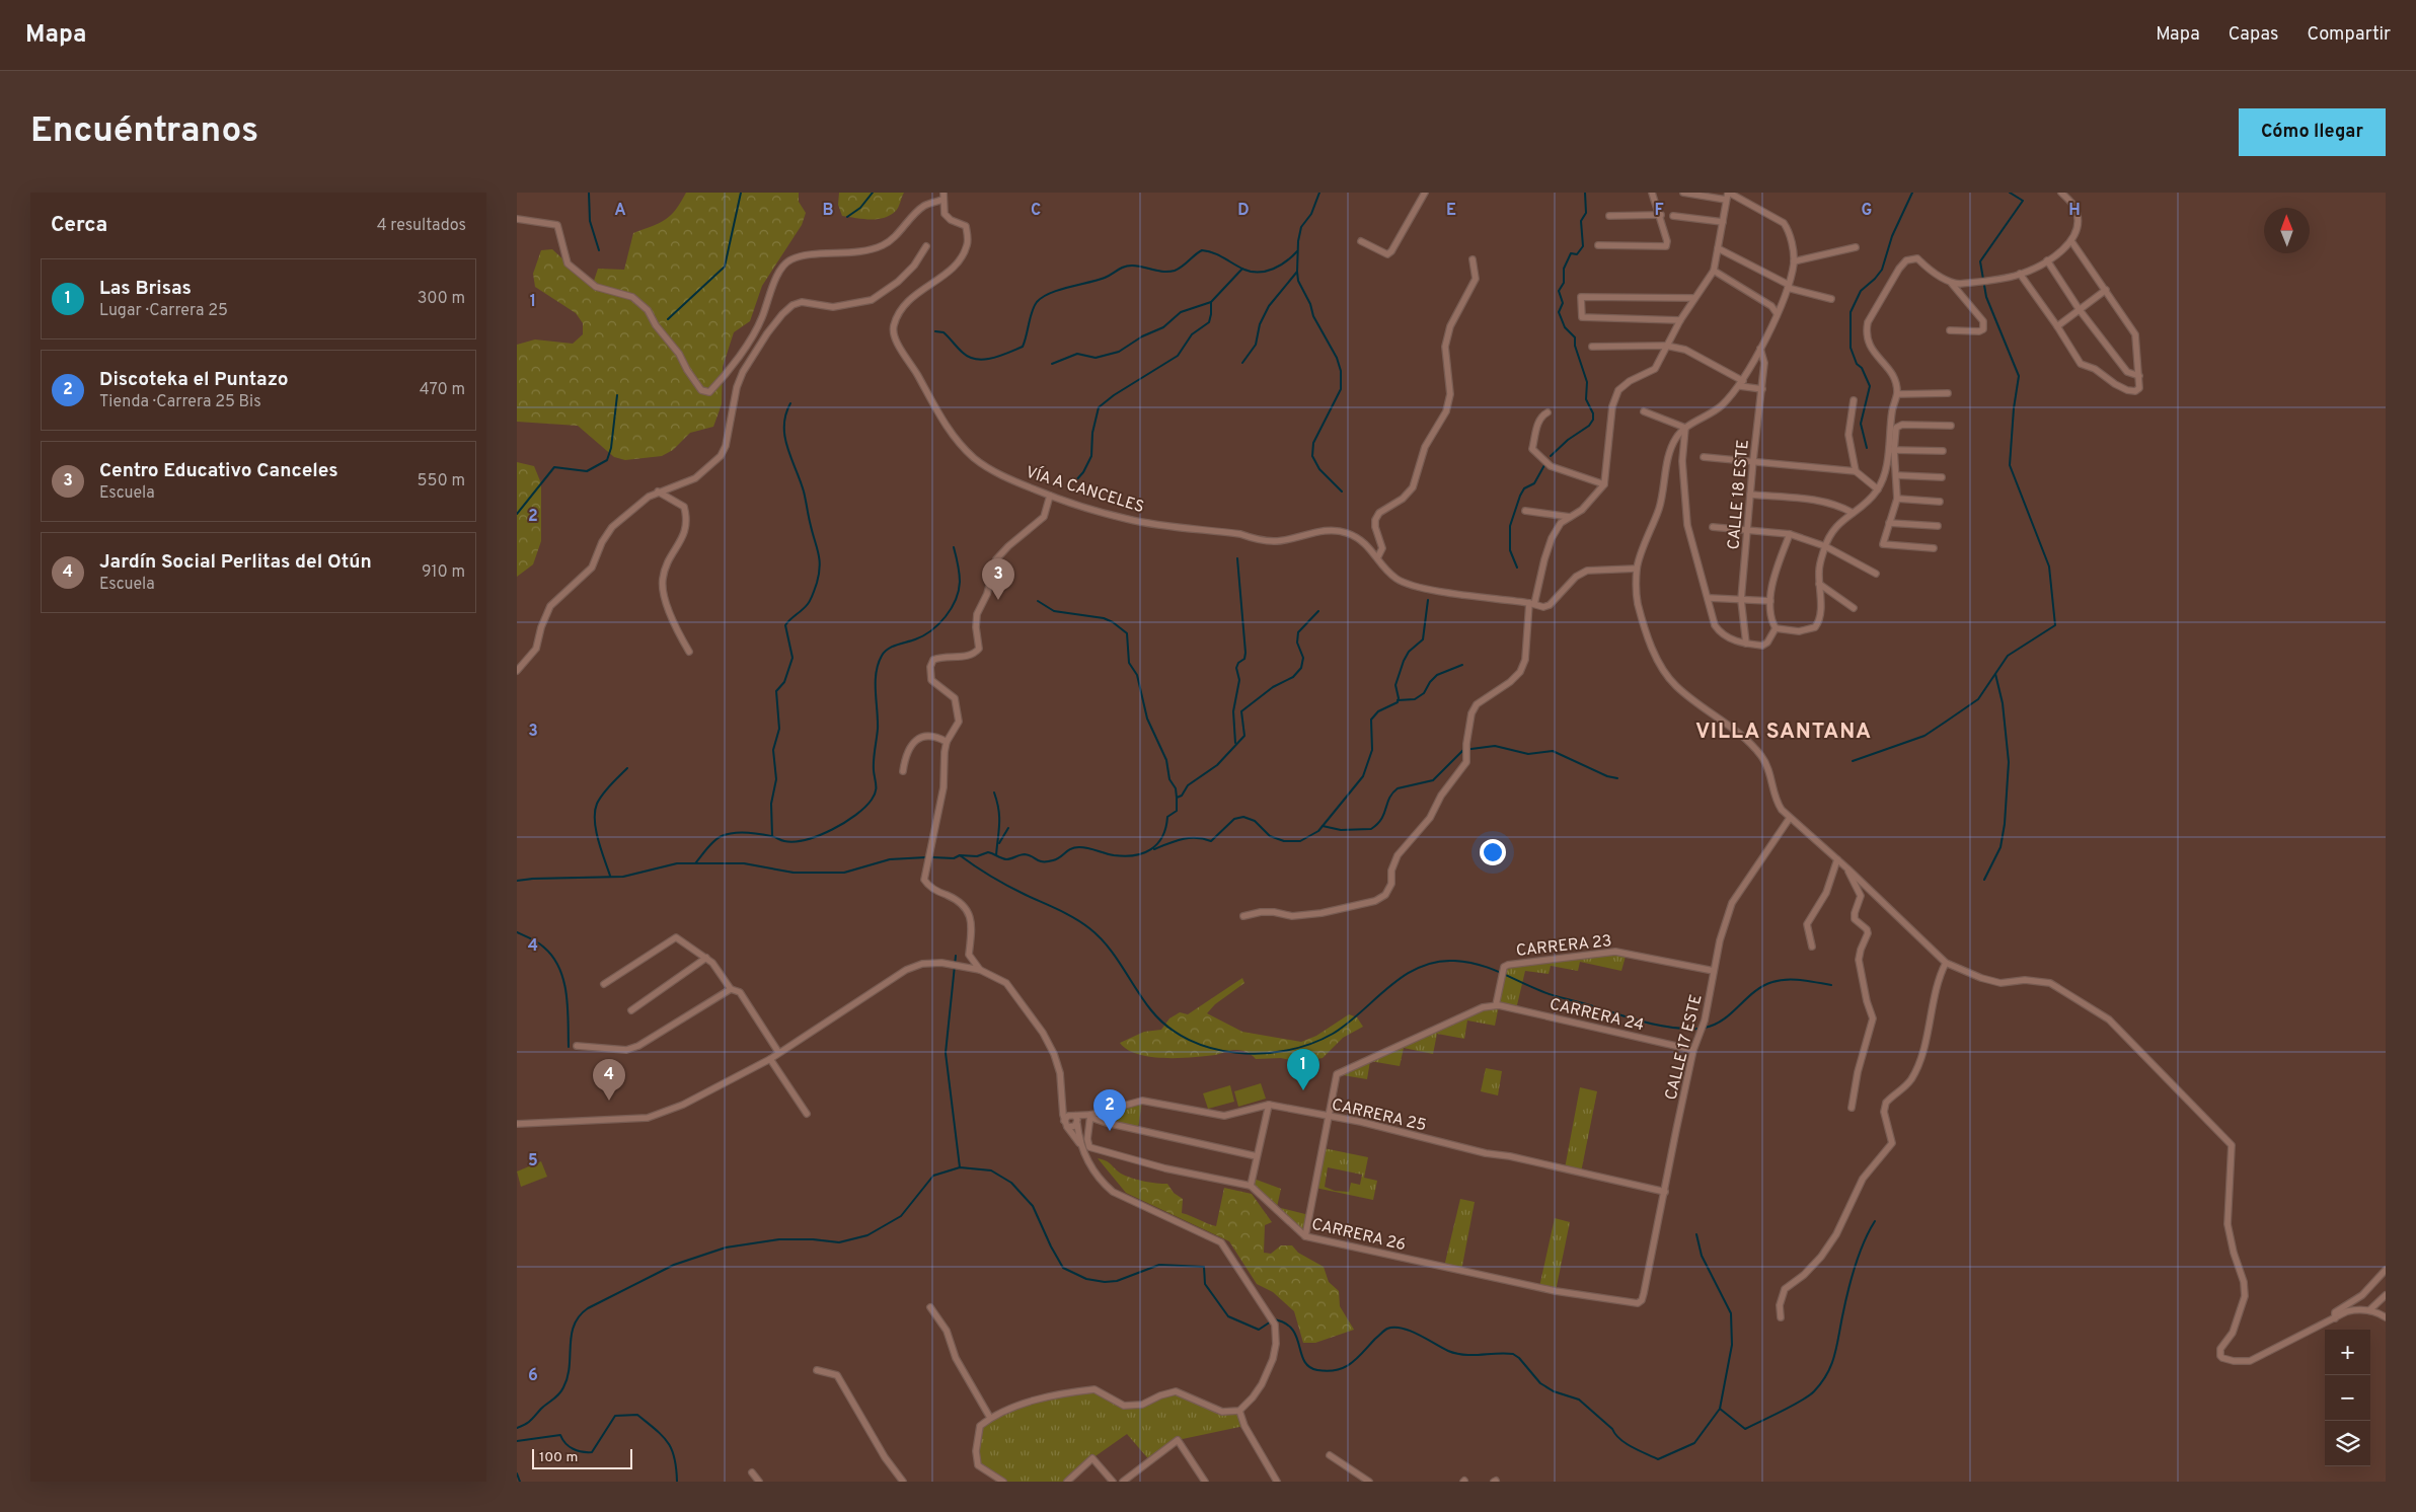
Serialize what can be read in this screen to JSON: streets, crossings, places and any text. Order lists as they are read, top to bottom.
{
  "streets": {
    "street": [
      "VÍA A CANCELES",
      "CALLE 18 ESTE",
      "CARRERA 23",
      "CARRERA 24",
      "CALLE 17 ESTE",
      "CARRERA 25",
      "CARRERA 26"
    ]
  },
  "crossings": [
    ["CARRERA 23", "CARRERA 24"],
    ["CARRERA 23", "CALLE 17 ESTE"],
    ["CARRERA 24", "CALLE 17 ESTE"],
    ["CALLE 17 ESTE", "CARRERA 25"],
    ["CALLE 17 ESTE", "CARRERA 26"]
  ],
  "districts": ["VILLA SANTANA"],
  "scale_bar": "100 m",
  "north": "top",
  "page": {
    "header": "Mapa",
    "nav": ["Mapa", "Capas", "Compartir"],
    "buttons": "Cómo llegar",
    "title": "Encuéntranos",
    "heading": ["Cerca", "4 resultados"],
    "list": [
      {
        "mark": "1",
        "name": "Las Brisas",
        "note": "Lugar · Carrera 25",
        "value": "300 m"
      },
      {
        "mark": "2",
        "name": "Discoteka el Puntazo",
        "note": "Tienda · Carrera 25 Bis",
        "value": "470 m"
      },
      {
        "mark": "3",
        "name": "Centro Educativo Canceles",
        "note": "Escuela",
        "value": "550 m"
      },
      {
        "mark": "4",
        "name": "Jardín Social Perlitas del Otún",
        "note": "Escuela",
        "value": "910 m"
      }
    ],
    "pins": [
      "3",
      "1",
      "4",
      "2"
    ],
    "map_buttons": ["+", "−"],
    "scale": "100 m"
  },
  "grid": {
    "columns": [
      "A",
      "B",
      "C",
      "D",
      "E",
      "F",
      "G",
      "H"
    ],
    "rows": [
      "1",
      "2",
      "3",
      "4",
      "5",
      "6"
    ]
  }
}
